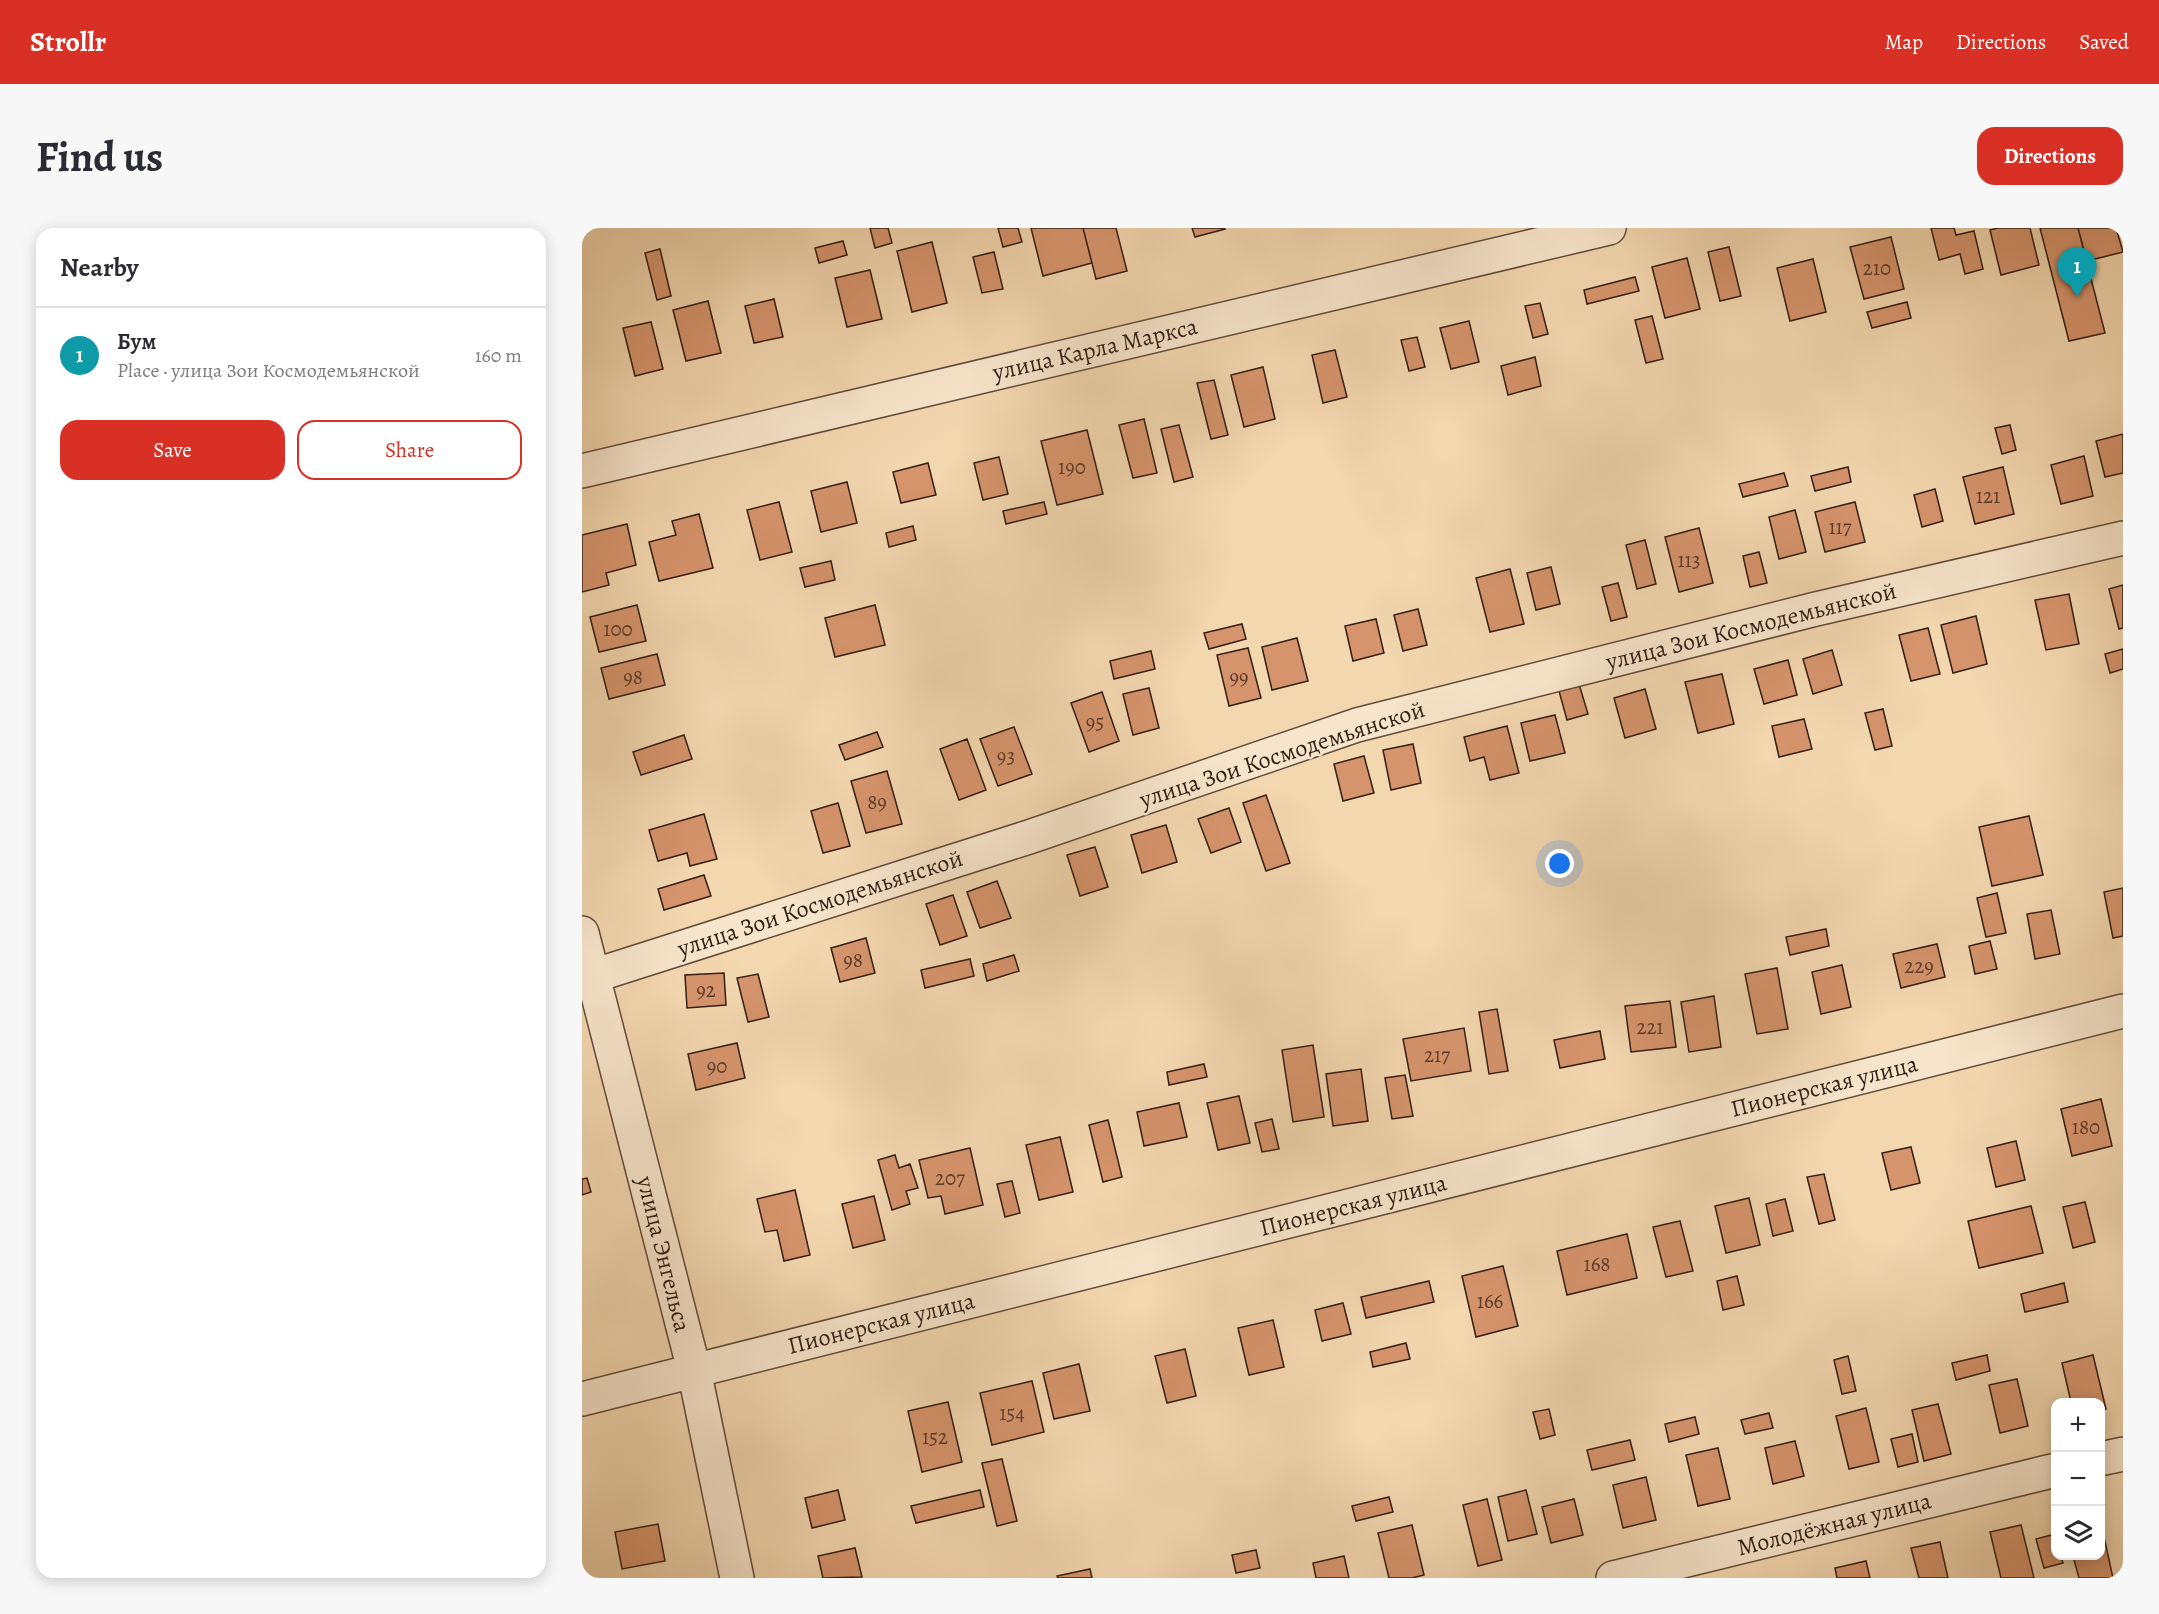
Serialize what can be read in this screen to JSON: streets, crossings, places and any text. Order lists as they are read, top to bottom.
{
  "streets": {
    "street": [
      "улица Карла Маркса",
      "улица Зои Космодемьянской",
      "Пионерская улица",
      "улица Энгельса",
      "Молодёжная улица"
    ]
  },
  "crossings": [
    ["улица Зои Космодемьянской", "улица Энгельса"],
    ["Пионерская улица", "улица Энгельса"]
  ],
  "house_numbers": [
    "210",
    "190",
    "121",
    "117",
    "113",
    "100",
    "98",
    "99",
    "95",
    "93",
    "89",
    "98",
    "229",
    "92",
    "221",
    "217",
    "90",
    "180",
    "207",
    "168",
    "166",
    "154",
    "152"
  ],
  "page": {
    "header": "Strollr",
    "nav": ["Map", "Directions", "Saved"],
    "buttons": [
      "Directions",
      ["Save", "Share"]
    ],
    "title": "Find us",
    "heading": "Nearby",
    "pins": "1",
    "list": [
      {
        "mark": "1",
        "name": "Бум",
        "note": "Place · улица Зои Космодемьянской",
        "value": "160 m"
      }
    ],
    "map_buttons": ["+", "−"]
  }
}
